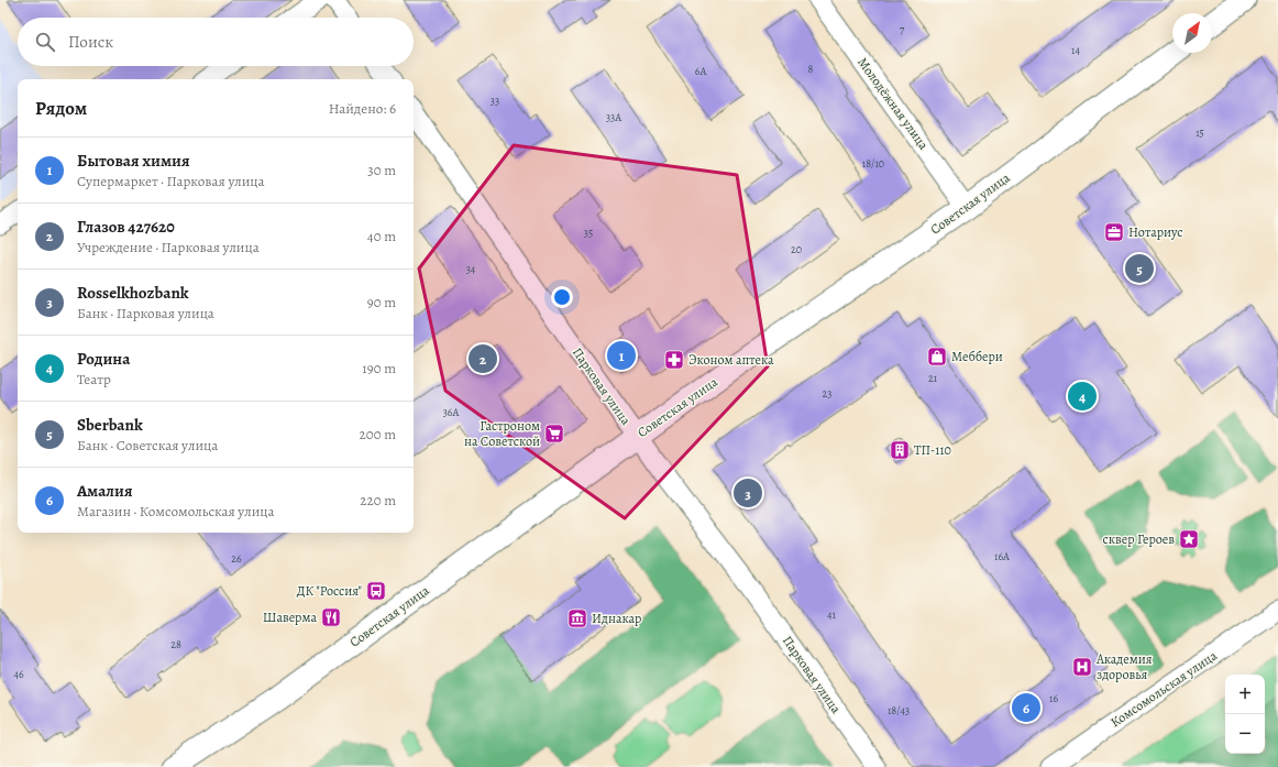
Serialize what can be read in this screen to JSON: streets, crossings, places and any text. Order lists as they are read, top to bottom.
{
  "streets": {
    "street": [
      "Молодёжная улица",
      "Советская улица",
      "Парковая улица",
      "Комсомольская улица"
    ]
  },
  "crossings": [
    ["Молодёжная улица", "Советская улица"],
    ["Советская улица", "Парковая улица"]
  ],
  "places": {
    "office": ["Нотариус"],
    "shop": ["Меббери"],
    "pharmacy": ["Эконом аптека"],
    "supermarket": ["Гастроном на Советской"],
    "building": ["ТП-110"],
    "place": ["сквер Героев"],
    "bus stop": ["ДК \"Россия\""],
    "restaurant": ["Шаверма"],
    "museum": ["Иднакар"],
    "hospital": ["Академия здоровья"]
  },
  "house_numbers": [
    "7",
    "14",
    "8",
    "6А",
    "33",
    "33А",
    "15",
    "18/10",
    "35",
    "20",
    "34",
    "21",
    "23",
    "36А",
    "16А",
    "26",
    "41",
    "28",
    "46",
    "16",
    "18/43"
  ],
  "north": "top right",
  "page": {
    "search": "Поиск",
    "heading": ["Рядом", "Найдено: 6"],
    "list": [
      {
        "mark": "1",
        "name": "Бытовая химия",
        "note": "Супермаркет · Парковая улица",
        "value": "30 m"
      },
      {
        "mark": "2",
        "name": "Глазов 427620",
        "note": "Учреждение · Парковая улица",
        "value": "40 m"
      },
      {
        "mark": "3",
        "name": "Rosselkhozbank",
        "note": "Банк · Парковая улица",
        "value": "90 m"
      },
      {
        "mark": "4",
        "name": "Родина",
        "note": "Театр",
        "value": "190 m"
      },
      {
        "mark": "5",
        "name": "Sberbank",
        "note": "Банк · Советская улица",
        "value": "200 m"
      },
      {
        "mark": "6",
        "name": "Амалия",
        "note": "Магазин · Комсомольская улица",
        "value": "220 m"
      }
    ],
    "pins": [
      "5",
      "1",
      "2",
      "4",
      "3",
      "6"
    ],
    "map_buttons": ["+", "−"]
  }
}
